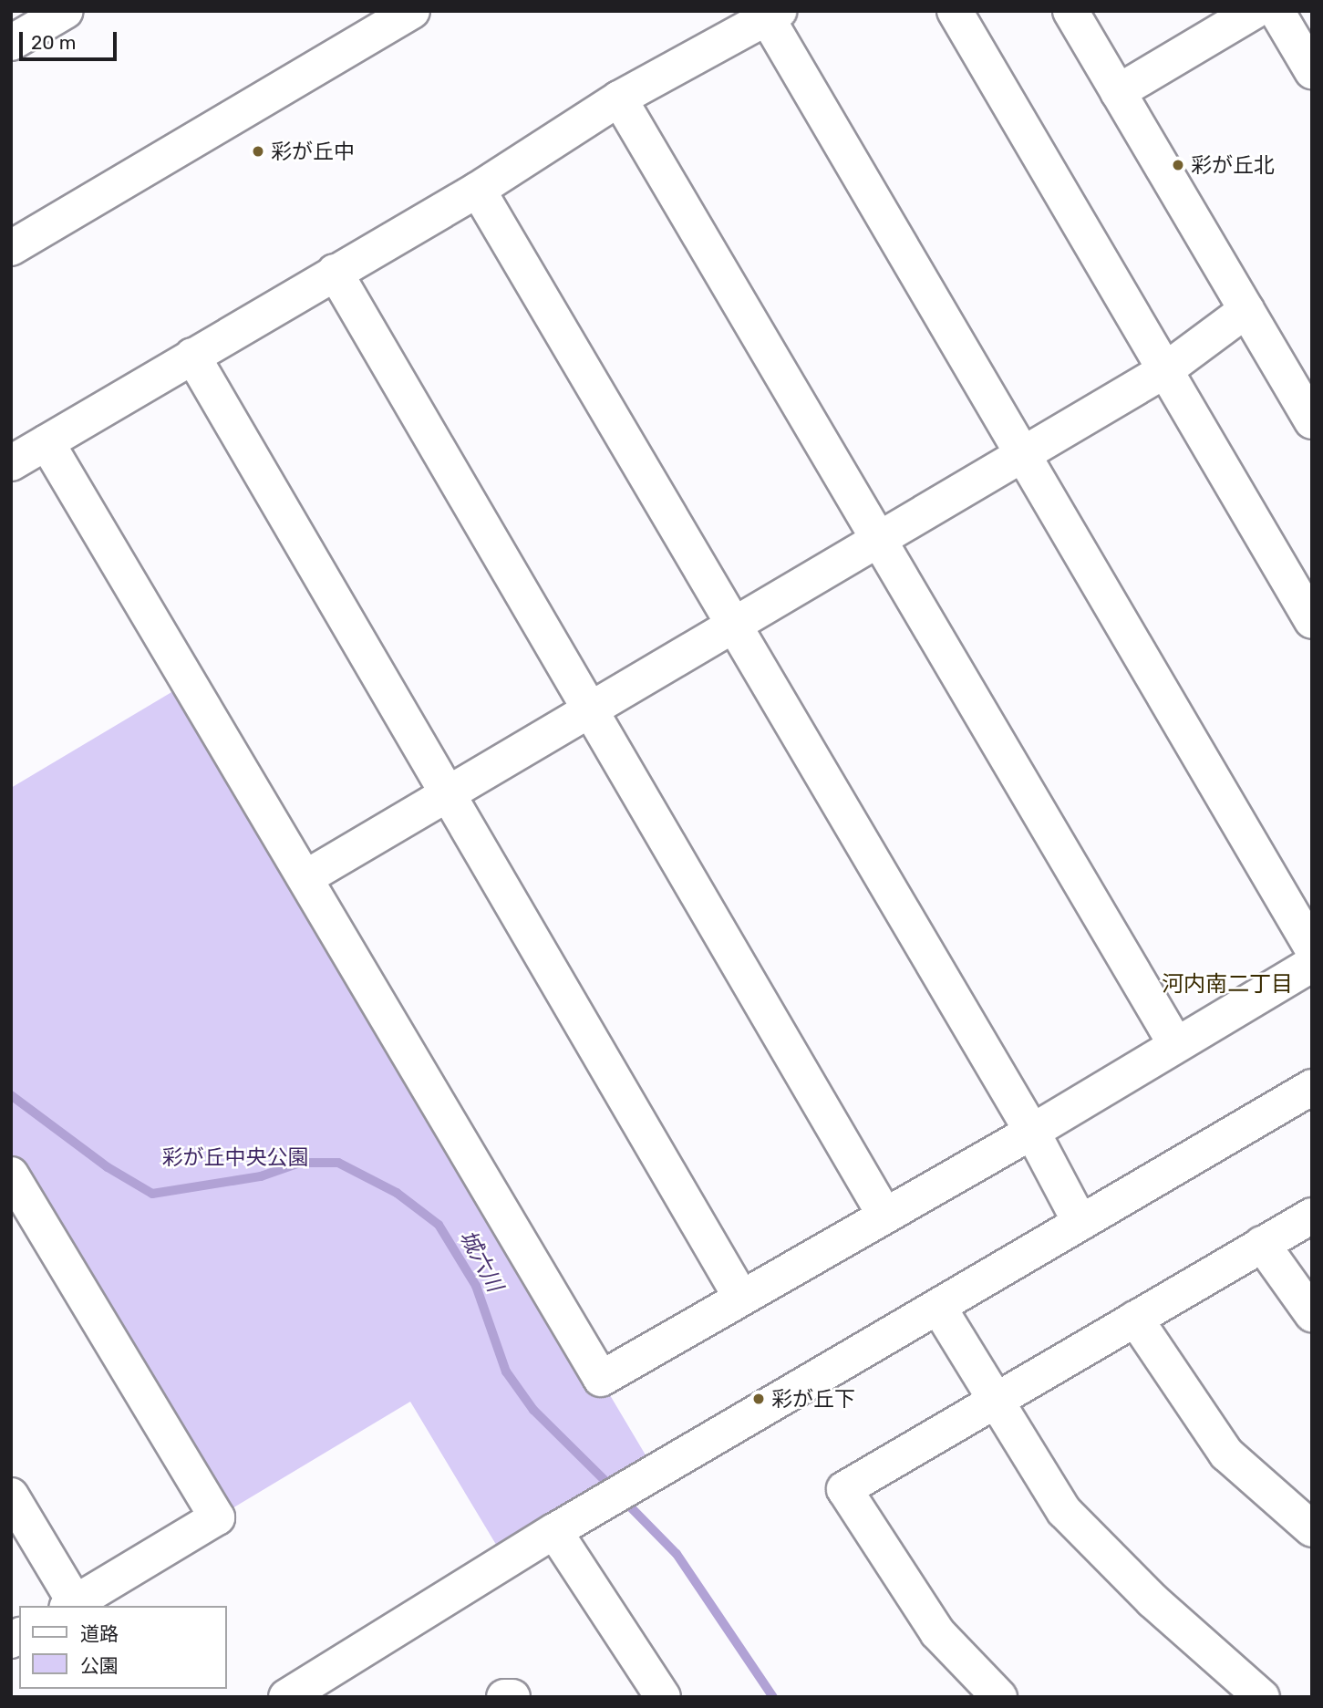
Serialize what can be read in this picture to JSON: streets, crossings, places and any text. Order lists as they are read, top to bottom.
{
  "districts": ["河内南二丁目"],
  "water": ["城六川"],
  "parks": ["彩が丘中央公園"],
  "places": ["彩が丘中", "彩が丘北", "彩が丘下"],
  "legend": ["道路", "公園"],
  "scale_bar": "20 m"
}
